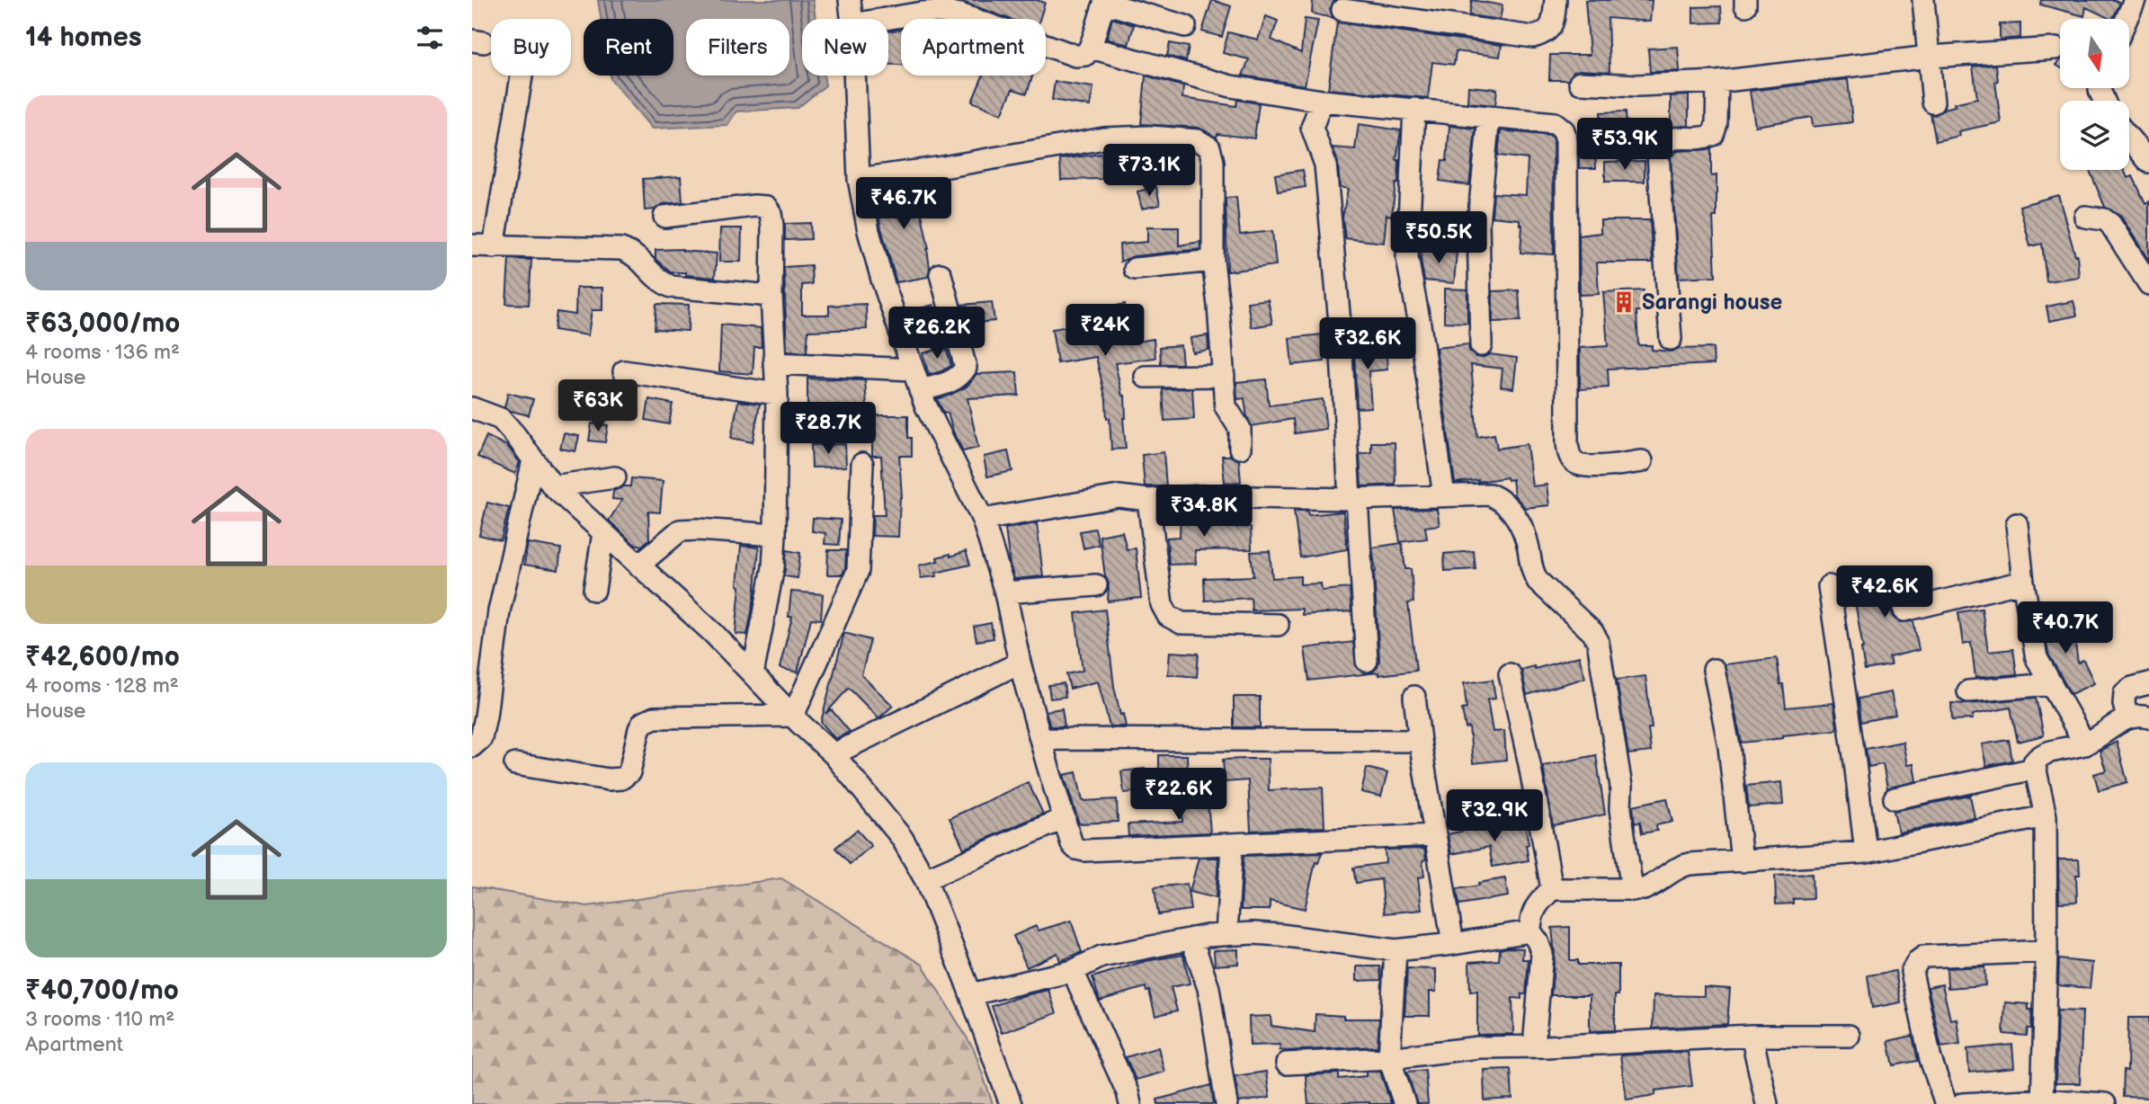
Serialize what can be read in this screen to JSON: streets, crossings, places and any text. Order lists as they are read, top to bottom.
{
  "places": {
    "building": ["Sarangi house"]
  },
  "north": "bottom",
  "page": {
    "heading": "14 homes",
    "chip": [
      "Buy",
      "Rent",
      "Filters",
      "New",
      "Apartment"
    ],
    "list": [
      {
        "name": "₹63,000/mo",
        "note": "4 rooms · 136 m² · House"
      },
      {
        "name": "₹42,600/mo",
        "note": "4 rooms · 128 m² · House"
      },
      {
        "name": "₹40,700/mo",
        "note": "3 rooms · 110 m² · Apartment"
      }
    ],
    "price": [
      "₹53.9K",
      "₹73.1K",
      "₹46.7K",
      "₹50.5K",
      "₹24K",
      "₹26.2K",
      "₹32.6K",
      "₹63K",
      "₹28.7K",
      "₹34.8K",
      "₹42.6K",
      "₹40.7K",
      "₹22.6K",
      "₹32.9K"
    ]
  }
}
